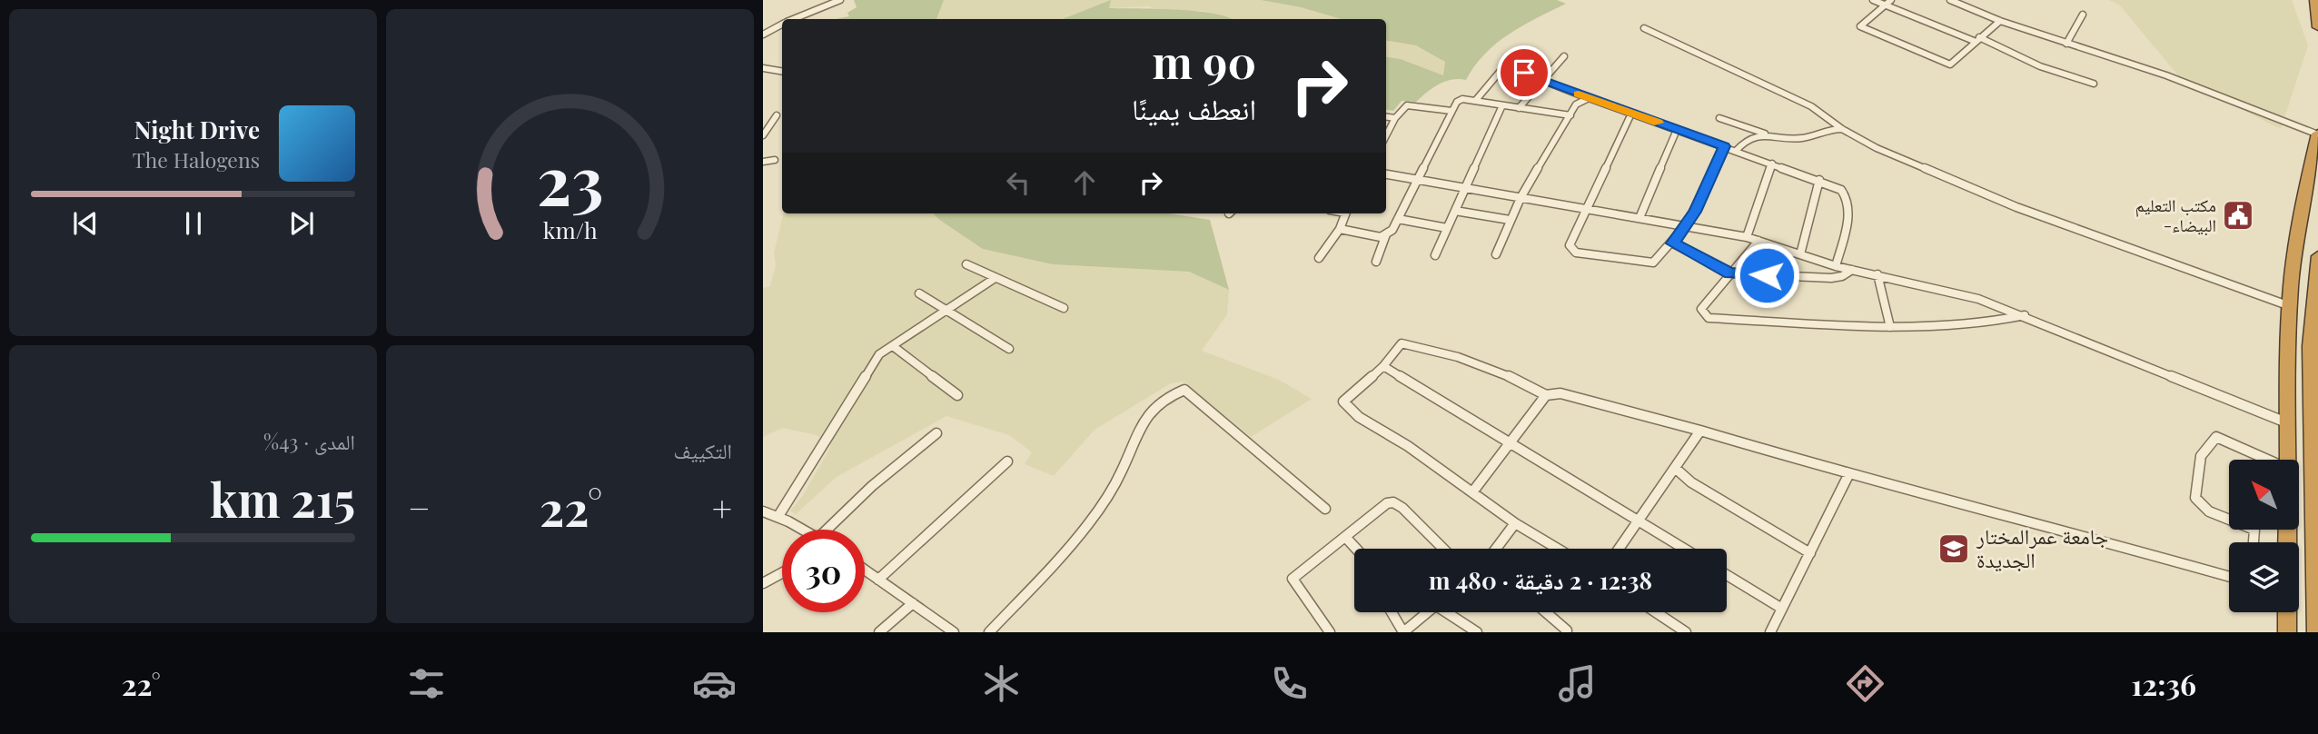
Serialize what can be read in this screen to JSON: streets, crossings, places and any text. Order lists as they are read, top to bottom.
{
  "places": {
    "public building": ["مكتب التعليم -البيضاء"],
    "school or university": ["جامعة عمرالمختار الجديدة"]
  },
  "north": "top left",
  "page": {
    "turn": ["90 m", "انعطف يمينًا"],
    "song": ["Night Drive", "The Halogens"],
    "tile": [
      "التكييف",
      ["المدى · 43%", "215 km"]
    ],
    "heat": ["−", "22°", "+"],
    "limit": "30",
    "trip": "12:38 · 2 دقيقة · 480 m",
    "tabs": ["12:36", "22°"],
    "gauge": ["23", "km/h"]
  }
}
